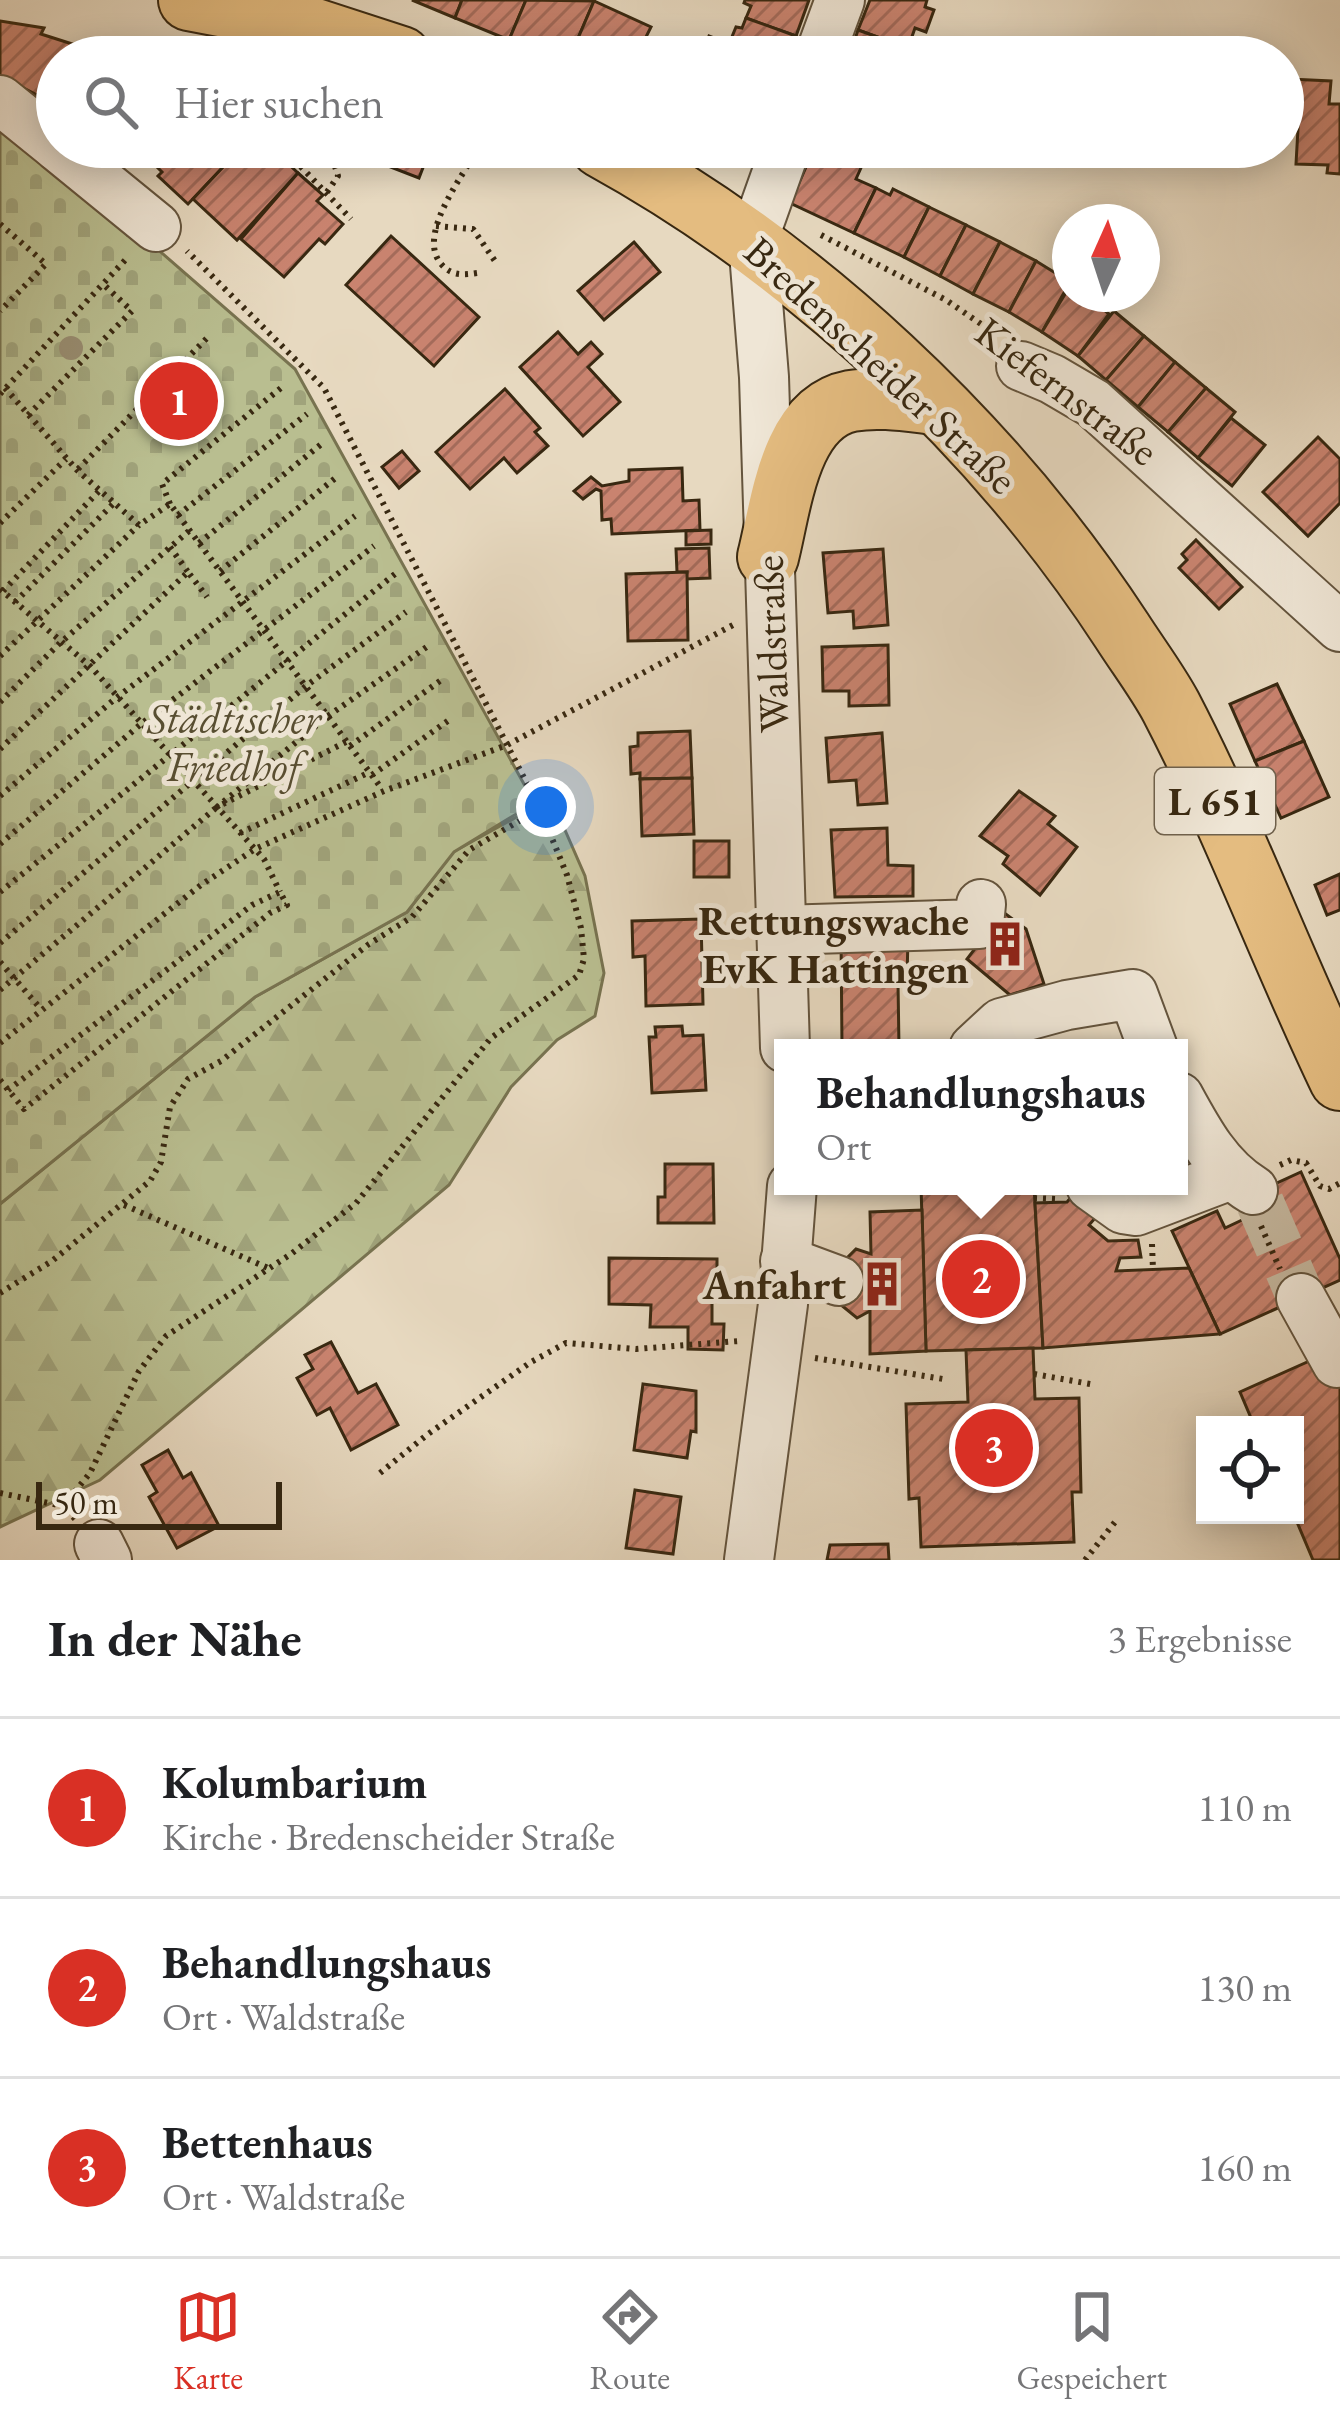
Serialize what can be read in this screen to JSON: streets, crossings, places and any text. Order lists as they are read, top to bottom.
{
  "streets": {
    "main road": ["Bredenscheider Straße", "L 651"],
    "street": ["Kiefernstraße", "Waldstraße"]
  },
  "crossings": [
    ["Bredenscheider Straße", "Kiefernstraße"],
    ["Bredenscheider Straße", "Waldstraße"],
    ["Kiefernstraße", "Waldstraße"]
  ],
  "parks": ["Städtischer Friedhof"],
  "places": {
    "building": ["Rettungswache EvK Hattingen", "Anfahrt"]
  },
  "scale_bar": "50 m",
  "north": "top",
  "page": {
    "search": "Hier suchen",
    "pins": ["1", "2", "3"],
    "popup": ["Behandlungshaus", "Ort"],
    "scale": "50 m",
    "heading": ["In der Nähe", "3 Ergebnisse"],
    "list": [
      {
        "mark": "1",
        "name": "Kolumbarium",
        "note": "Kirche · Bredenscheider Straße",
        "value": "110 m"
      },
      {
        "mark": "2",
        "name": "Behandlungshaus",
        "note": "Ort · Waldstraße",
        "value": "130 m"
      },
      {
        "mark": "3",
        "name": "Bettenhaus",
        "note": "Ort · Waldstraße",
        "value": "160 m"
      }
    ],
    "nav": ["Karte", "Route", "Gespeichert"]
  }
}
